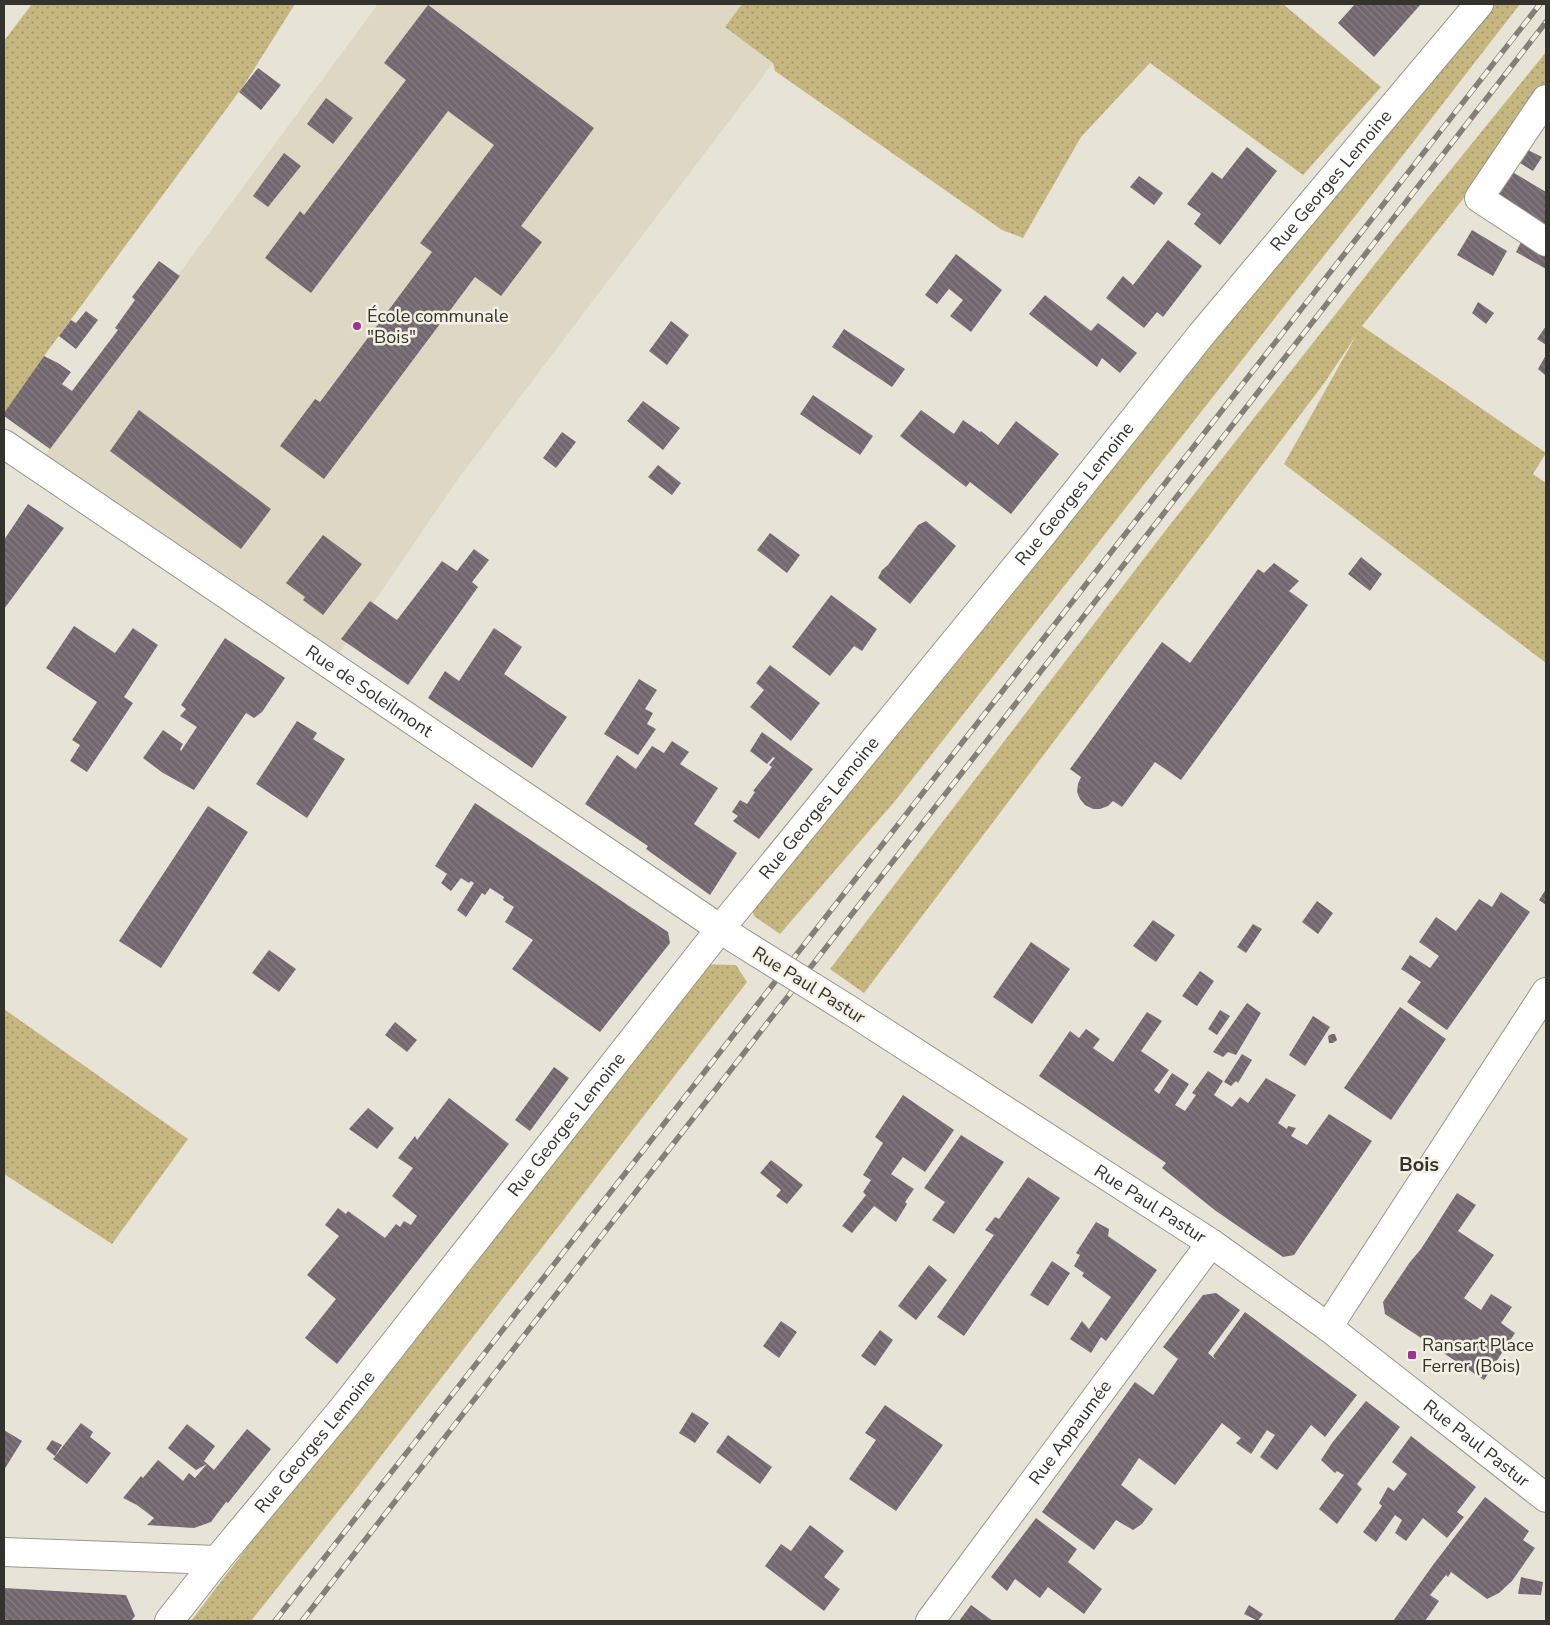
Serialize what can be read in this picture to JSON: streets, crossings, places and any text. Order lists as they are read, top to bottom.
{
  "streets": {
    "street": [
      "Rue Georges Lemoine",
      "Rue de Soleilmont",
      "Rue Paul Pastur",
      "Rue Appaumée"
    ]
  },
  "crossings": [
    ["Rue Georges Lemoine", "Rue de Soleilmont"],
    ["Rue Georges Lemoine", "Rue Paul Pastur"],
    ["Rue de Soleilmont", "Rue Paul Pastur"],
    ["Rue Paul Pastur", "Rue Appaumée"]
  ],
  "districts": ["Bois"],
  "places": {
    "other": ["École communale \"Bois\""],
    "transit": ["Ransart Place Ferrer (Bois)"]
  }
}
